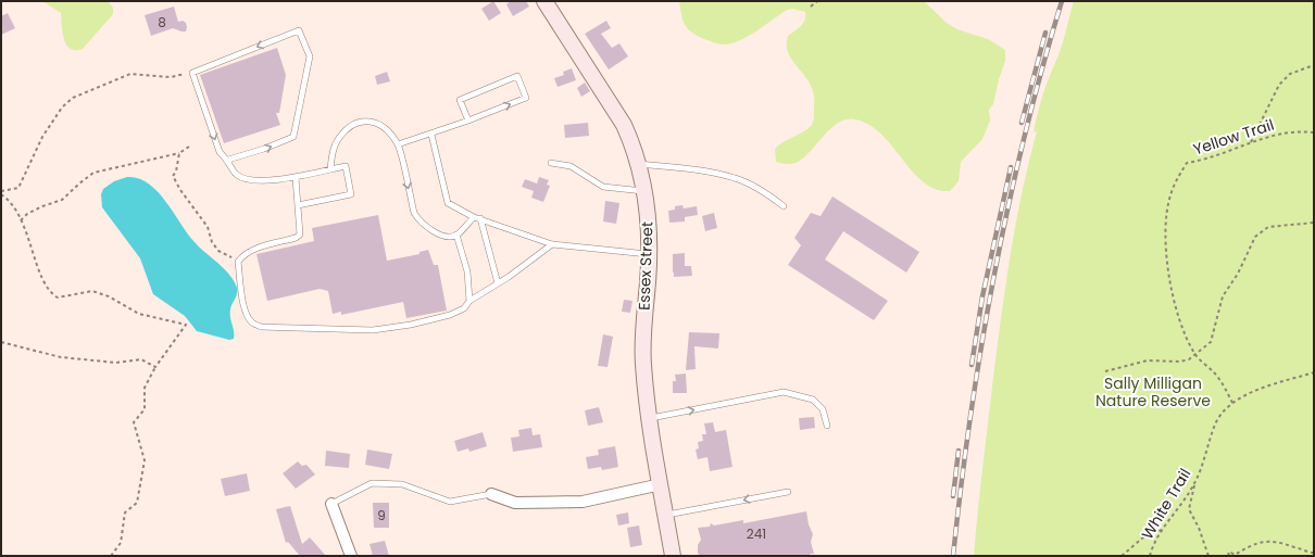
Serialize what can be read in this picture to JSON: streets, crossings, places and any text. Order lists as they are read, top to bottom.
{
  "streets": {
    "main road": ["Essex Street"],
    "path": ["Yellow Trail", "White Trail"]
  },
  "crossings": [
    ["Yellow Trail", "White Trail"]
  ],
  "parks": ["Sally Milligan Nature Reserve"],
  "house_numbers": ["8", "9", "241"]
}
